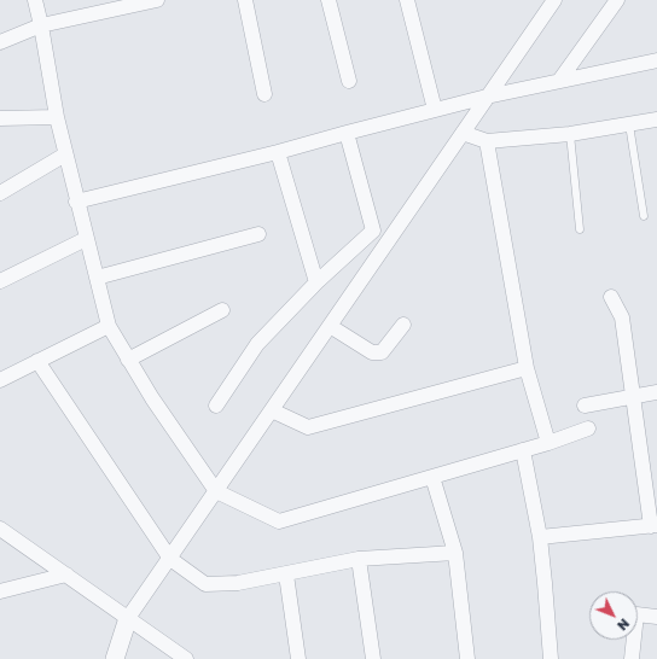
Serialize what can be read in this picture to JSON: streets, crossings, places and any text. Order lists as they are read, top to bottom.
{
  "north": "bottom right"
}
